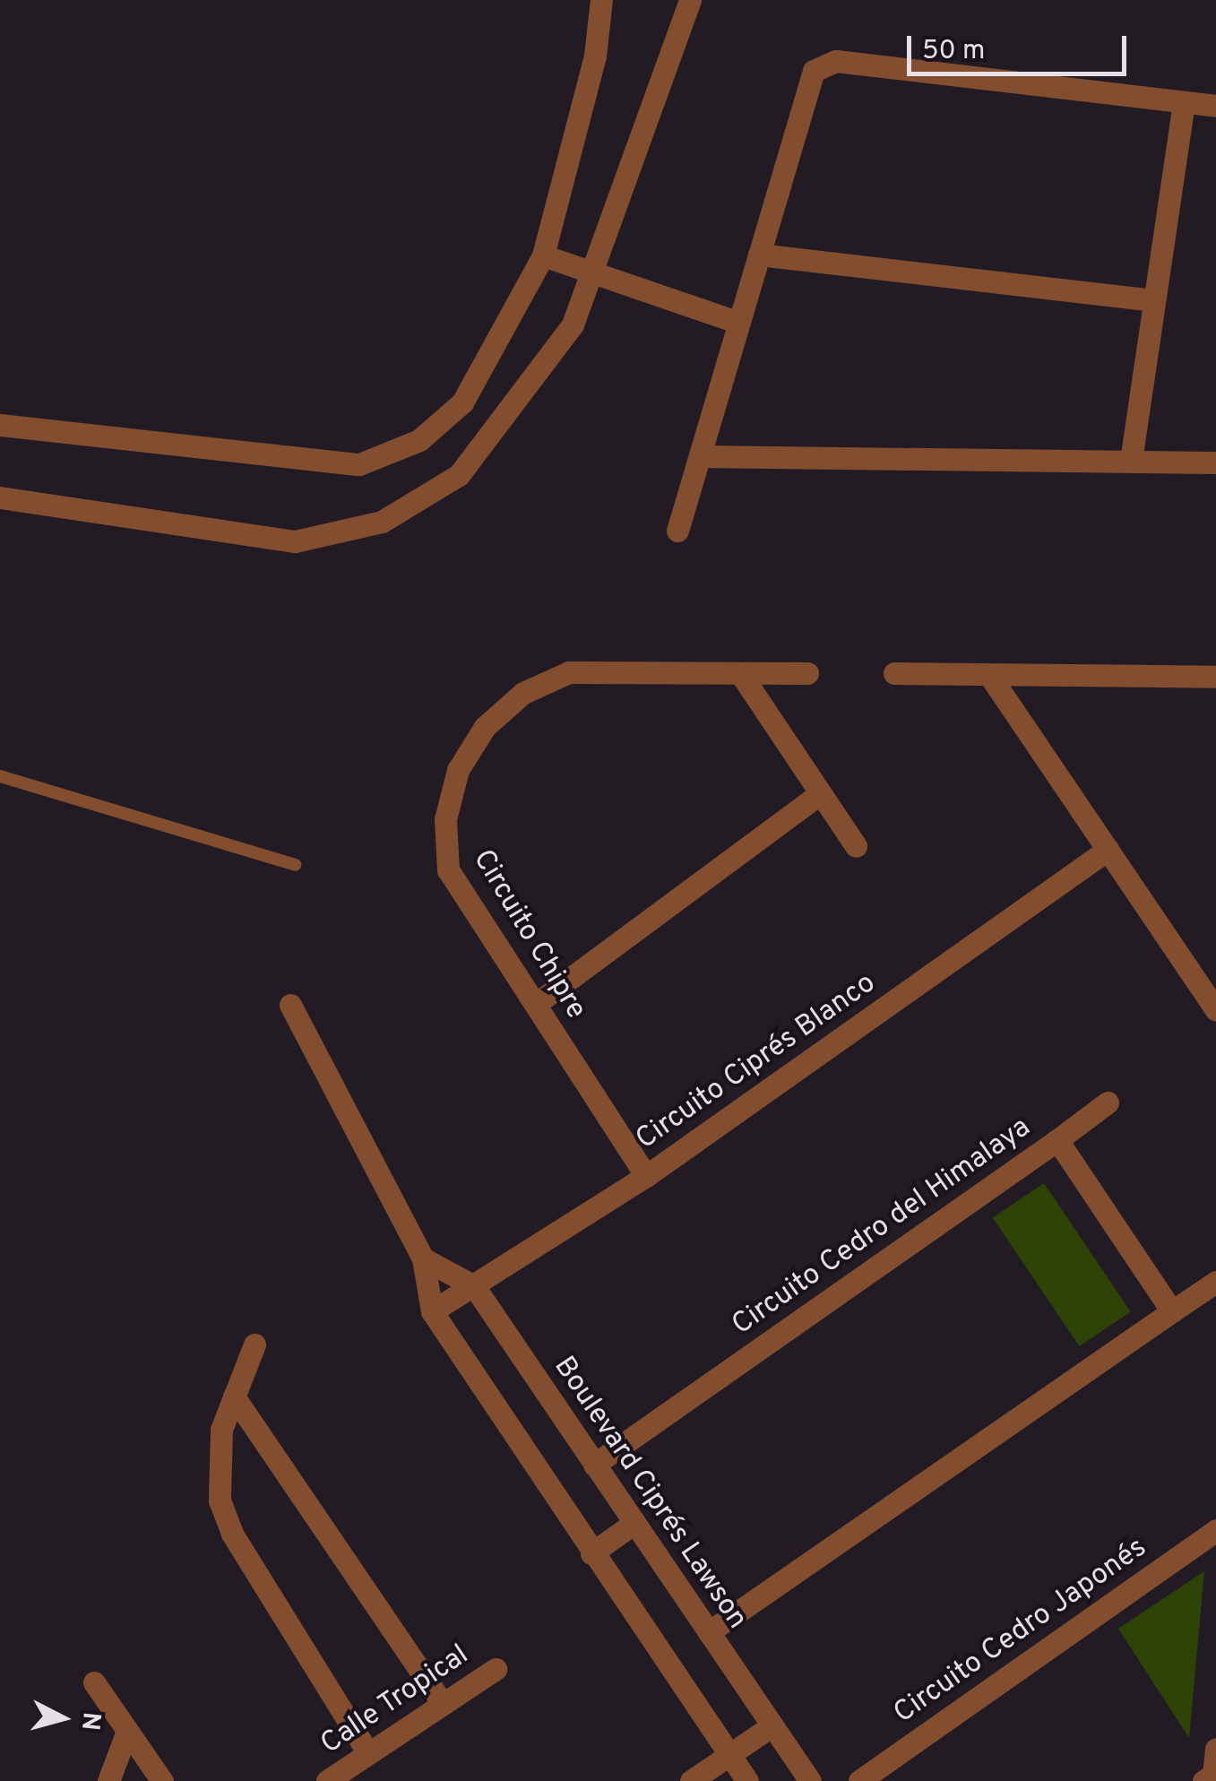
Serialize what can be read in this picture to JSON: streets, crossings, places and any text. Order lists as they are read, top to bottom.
{
  "streets": {
    "street": [
      "Circuito Chipre",
      "Circuito Ciprés Blanco",
      "Circuito Cedro del Himalaya",
      "Boulevard Ciprés Lawson",
      "Circuito Cedro Japonés",
      "Calle Tropical"
    ]
  },
  "crossings": [
    ["Circuito Chipre", "Circuito Ciprés Blanco"],
    ["Circuito Ciprés Blanco", "Boulevard Ciprés Lawson"],
    ["Circuito Cedro del Himalaya", "Boulevard Ciprés Lawson"]
  ],
  "scale_bar": "50 m",
  "north": "right"
}
